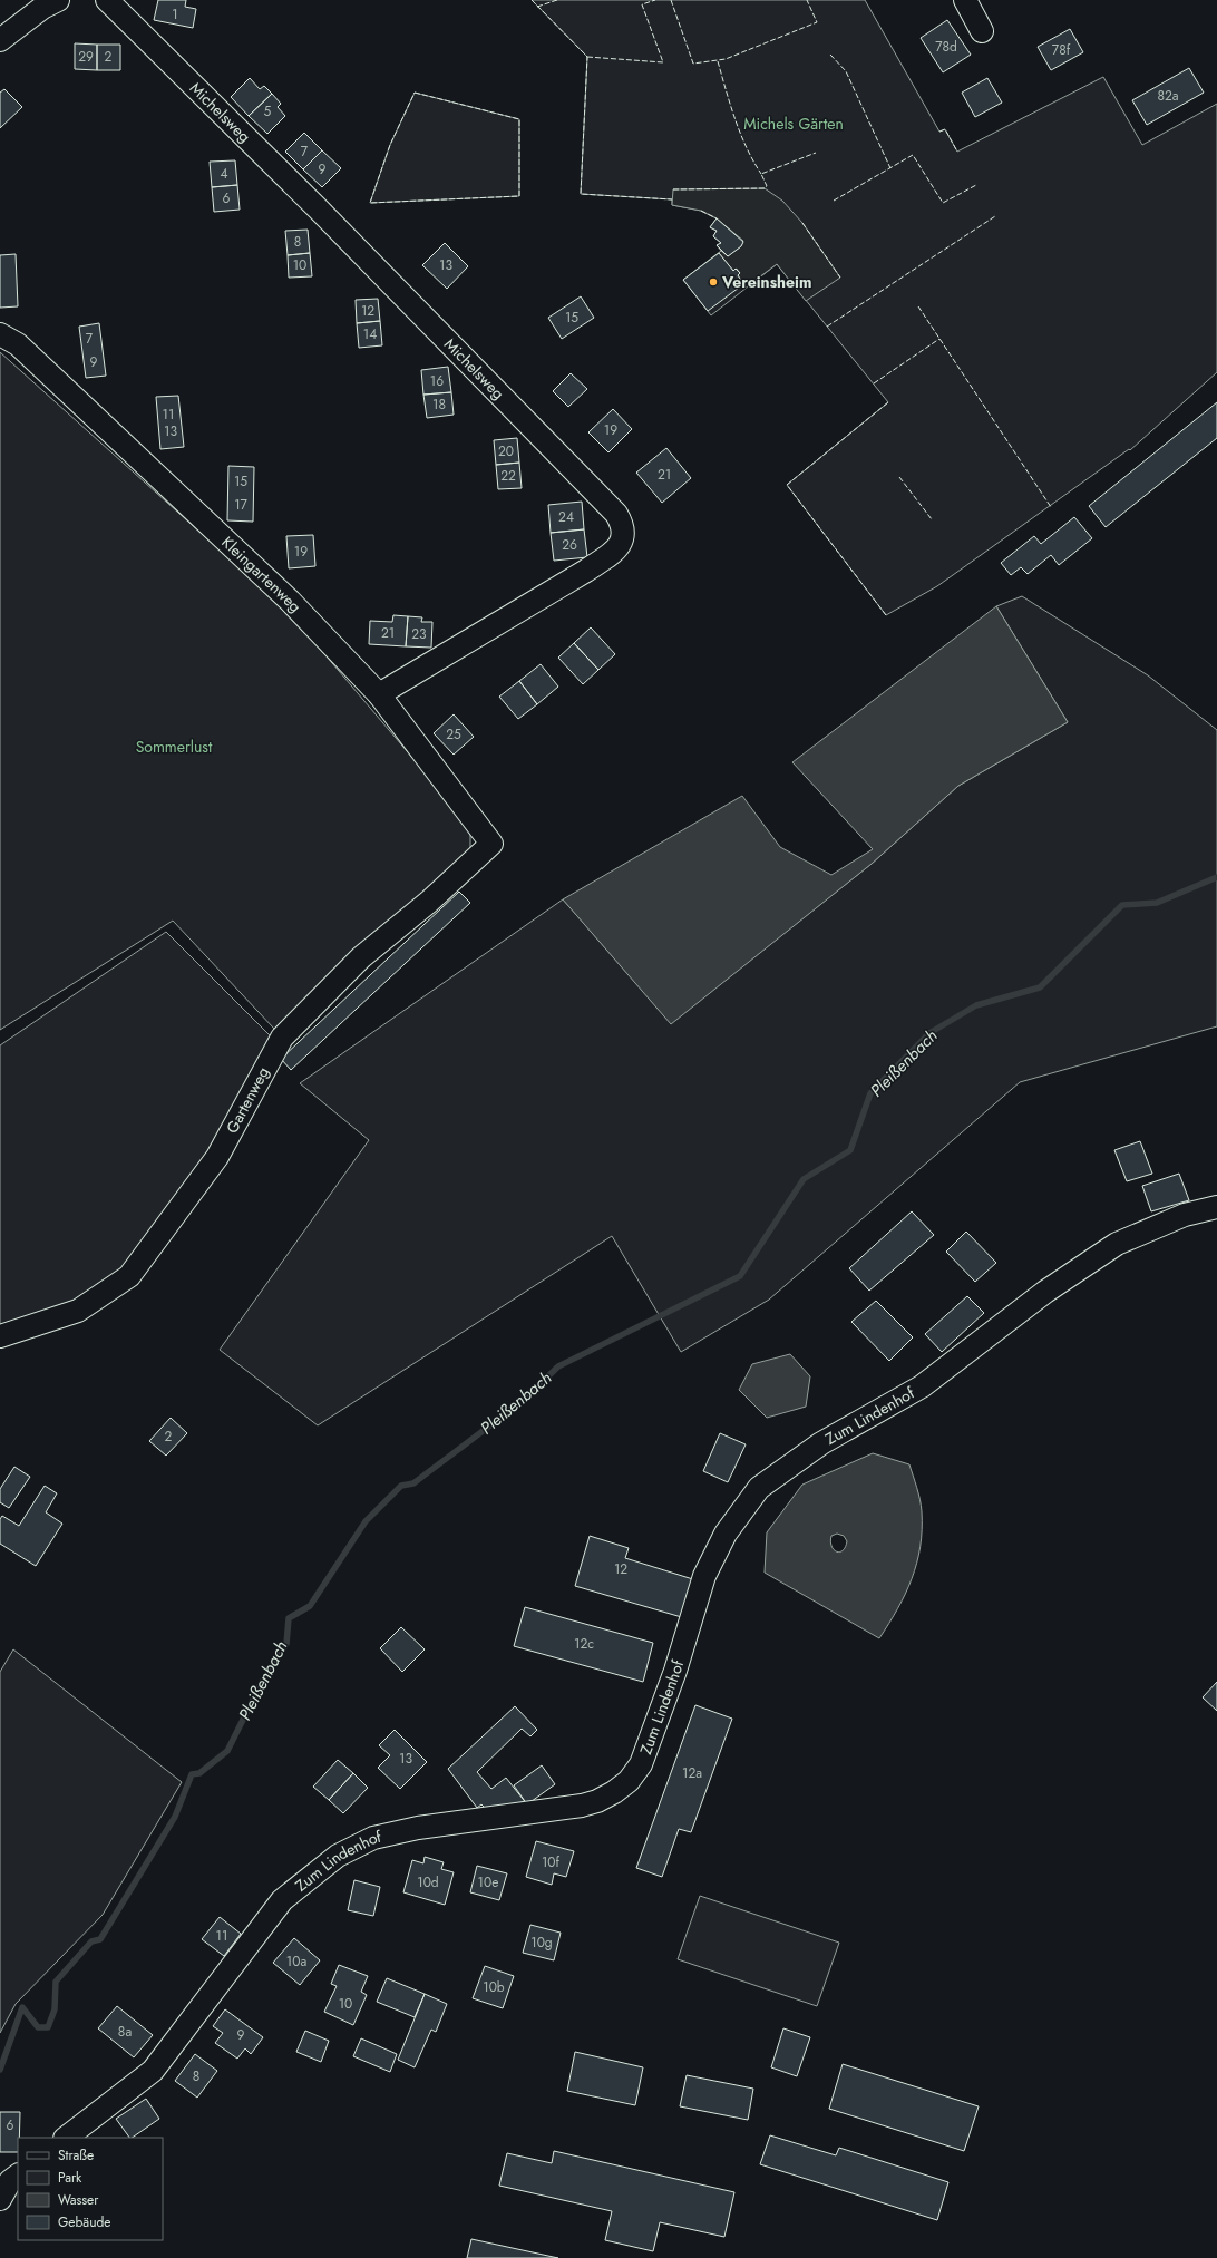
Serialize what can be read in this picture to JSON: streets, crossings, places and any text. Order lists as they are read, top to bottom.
{
  "streets": {
    "street": [
      "Michelsweg",
      "Kleingartenweg",
      "Gartenweg",
      "Zum Lindenhof"
    ]
  },
  "crossings": [
    ["Michelsweg", "Kleingartenweg"],
    ["Kleingartenweg", "Gartenweg"]
  ],
  "water": ["Pleißenbach"],
  "parks": ["Michels Gärten", "Sommerlust"],
  "places": ["Vereinsheim"],
  "house_numbers": [
    "1",
    "78d",
    "78f",
    "29",
    "2",
    "82a",
    "5",
    "7",
    "9",
    "4",
    "6",
    "8",
    "10",
    "13",
    "12",
    "15",
    "14",
    "7",
    "9",
    "16",
    "18",
    "11",
    "19",
    "13",
    "20",
    "21",
    "22",
    "15",
    "17",
    "24",
    "26",
    "19",
    "21",
    "23",
    "25",
    "2",
    "12",
    "12c",
    "13",
    "12a",
    "10f",
    "10d",
    "10e",
    "11",
    "10g",
    "10a",
    "10b",
    "10",
    "8a",
    "9",
    "8",
    "6"
  ],
  "legend": [
    "Straße",
    "Park",
    "Wasser",
    "Gebäude"
  ]
}
